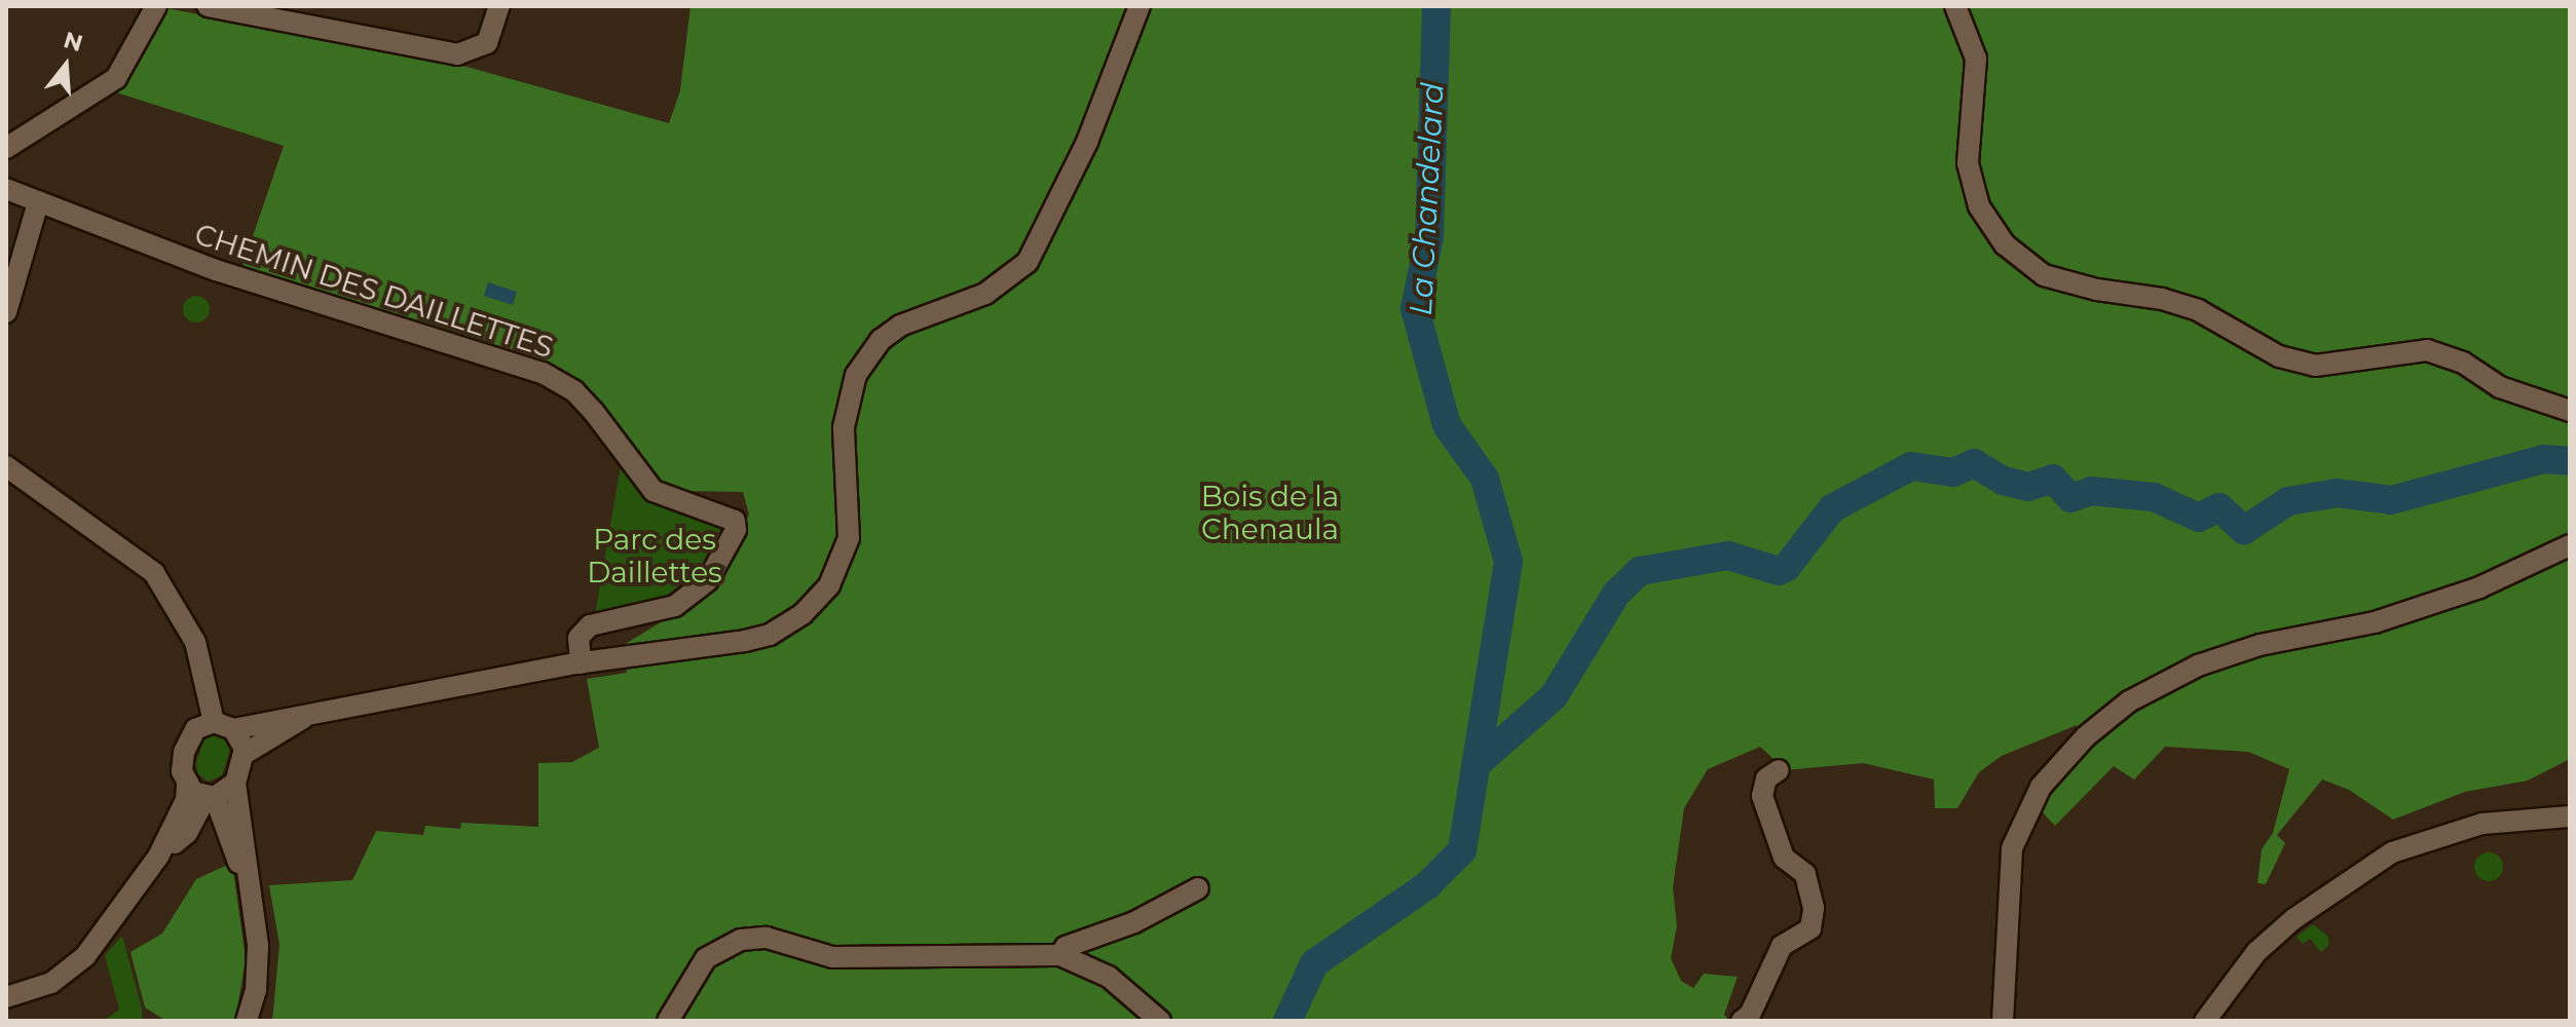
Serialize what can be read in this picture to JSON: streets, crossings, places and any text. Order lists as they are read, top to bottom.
{
  "streets": {
    "street": ["CHEMIN DES DAILLETTES"]
  },
  "water": ["La Chandelard"],
  "parks": ["Bois de la Chenaula", "Parc des Daillettes"],
  "north": "top"
}
